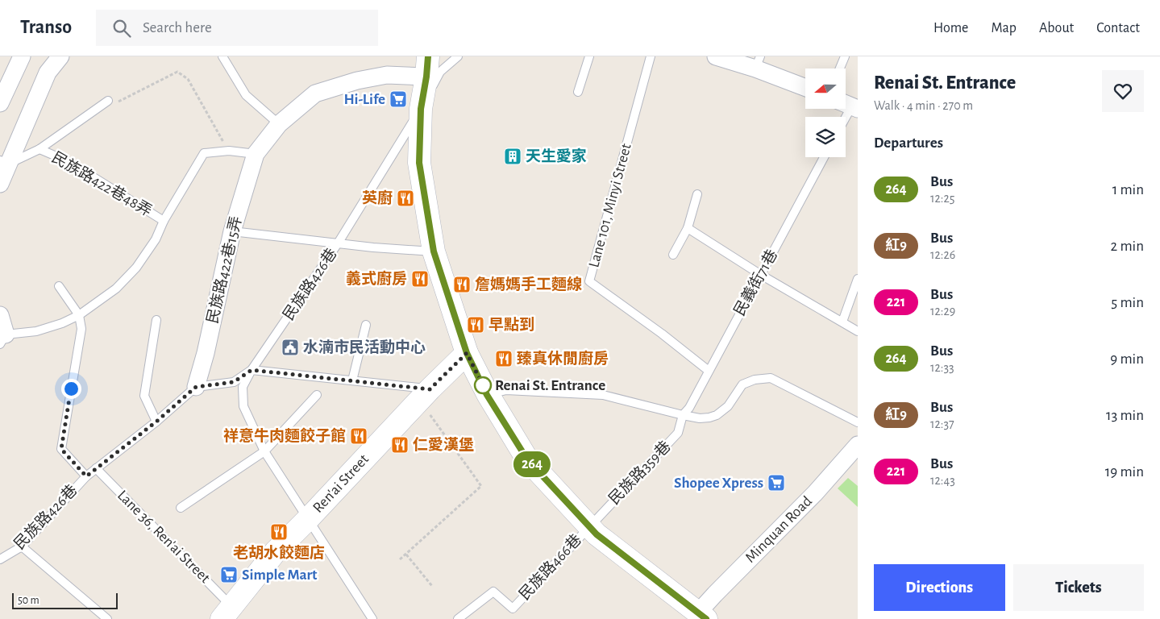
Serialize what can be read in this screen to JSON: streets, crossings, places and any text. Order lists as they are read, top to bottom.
{
  "streets": {
    "street": ["民族路422巷15弄", "Ren'ai Street", "Minquan Road"],
    "lane": [
      "民族路422巷48弄",
      "Lane 101, Minyi Street",
      "民義街71巷",
      "民族路426巷",
      "民族路359巷",
      "Lane 36, Ren'ai Street",
      "民族路466巷"
    ]
  },
  "crossings": [
    ["Lane 101, Minyi Street", "民義街71巷"],
    ["民族路422巷15弄", "民族路426巷"],
    ["民義街71巷", "民族路359巷"],
    ["民族路426巷", "Lane 36, Ren'ai Street"],
    ["民族路359巷", "民族路466巷"],
    ["Ren'ai Street", "Lane 36, Ren'ai Street"]
  ],
  "places": {
    "supermarket": ["Hi-Life", "Shopee Xpress", "Simple Mart"],
    "building": ["天生愛家"],
    "restaurant": [
      "英廚",
      "義式廚房",
      "詹媽媽手工麵線",
      "早點到",
      "臻真休閒廚房",
      "祥意牛肉麵餃子館",
      "仁愛漢堡",
      "老胡水餃麵店"
    ],
    "public building": ["水湳市民活動中心"],
    "other": ["Renai St. Entrance"]
  },
  "lines": ["bus line 264"],
  "scale_bar": "50 m",
  "north": "left",
  "page": {
    "header": "Transo",
    "search": "Search here",
    "nav": [
      "Home",
      "Map",
      "About",
      "Contact"
    ],
    "on_map": "264",
    "heading": [
      ["Renai St. Entrance", "Walk · 4 min · 270 m"],
      "Departures"
    ],
    "list": [
      {
        "mark": "264",
        "name": "Bus",
        "note": "12:25",
        "value": "1 min"
      },
      {
        "mark": "紅9",
        "name": "Bus",
        "note": "12:26",
        "value": "2 min"
      },
      {
        "mark": "221",
        "name": "Bus",
        "note": "12:29",
        "value": "5 min"
      },
      {
        "mark": "264",
        "name": "Bus",
        "note": "12:33",
        "value": "9 min"
      },
      {
        "mark": "紅9",
        "name": "Bus",
        "note": "12:37",
        "value": "13 min"
      },
      {
        "mark": "221",
        "name": "Bus",
        "note": "12:43",
        "value": "19 min"
      }
    ],
    "buttons": ["Directions", "Tickets"],
    "scale": "50 m"
  }
}
